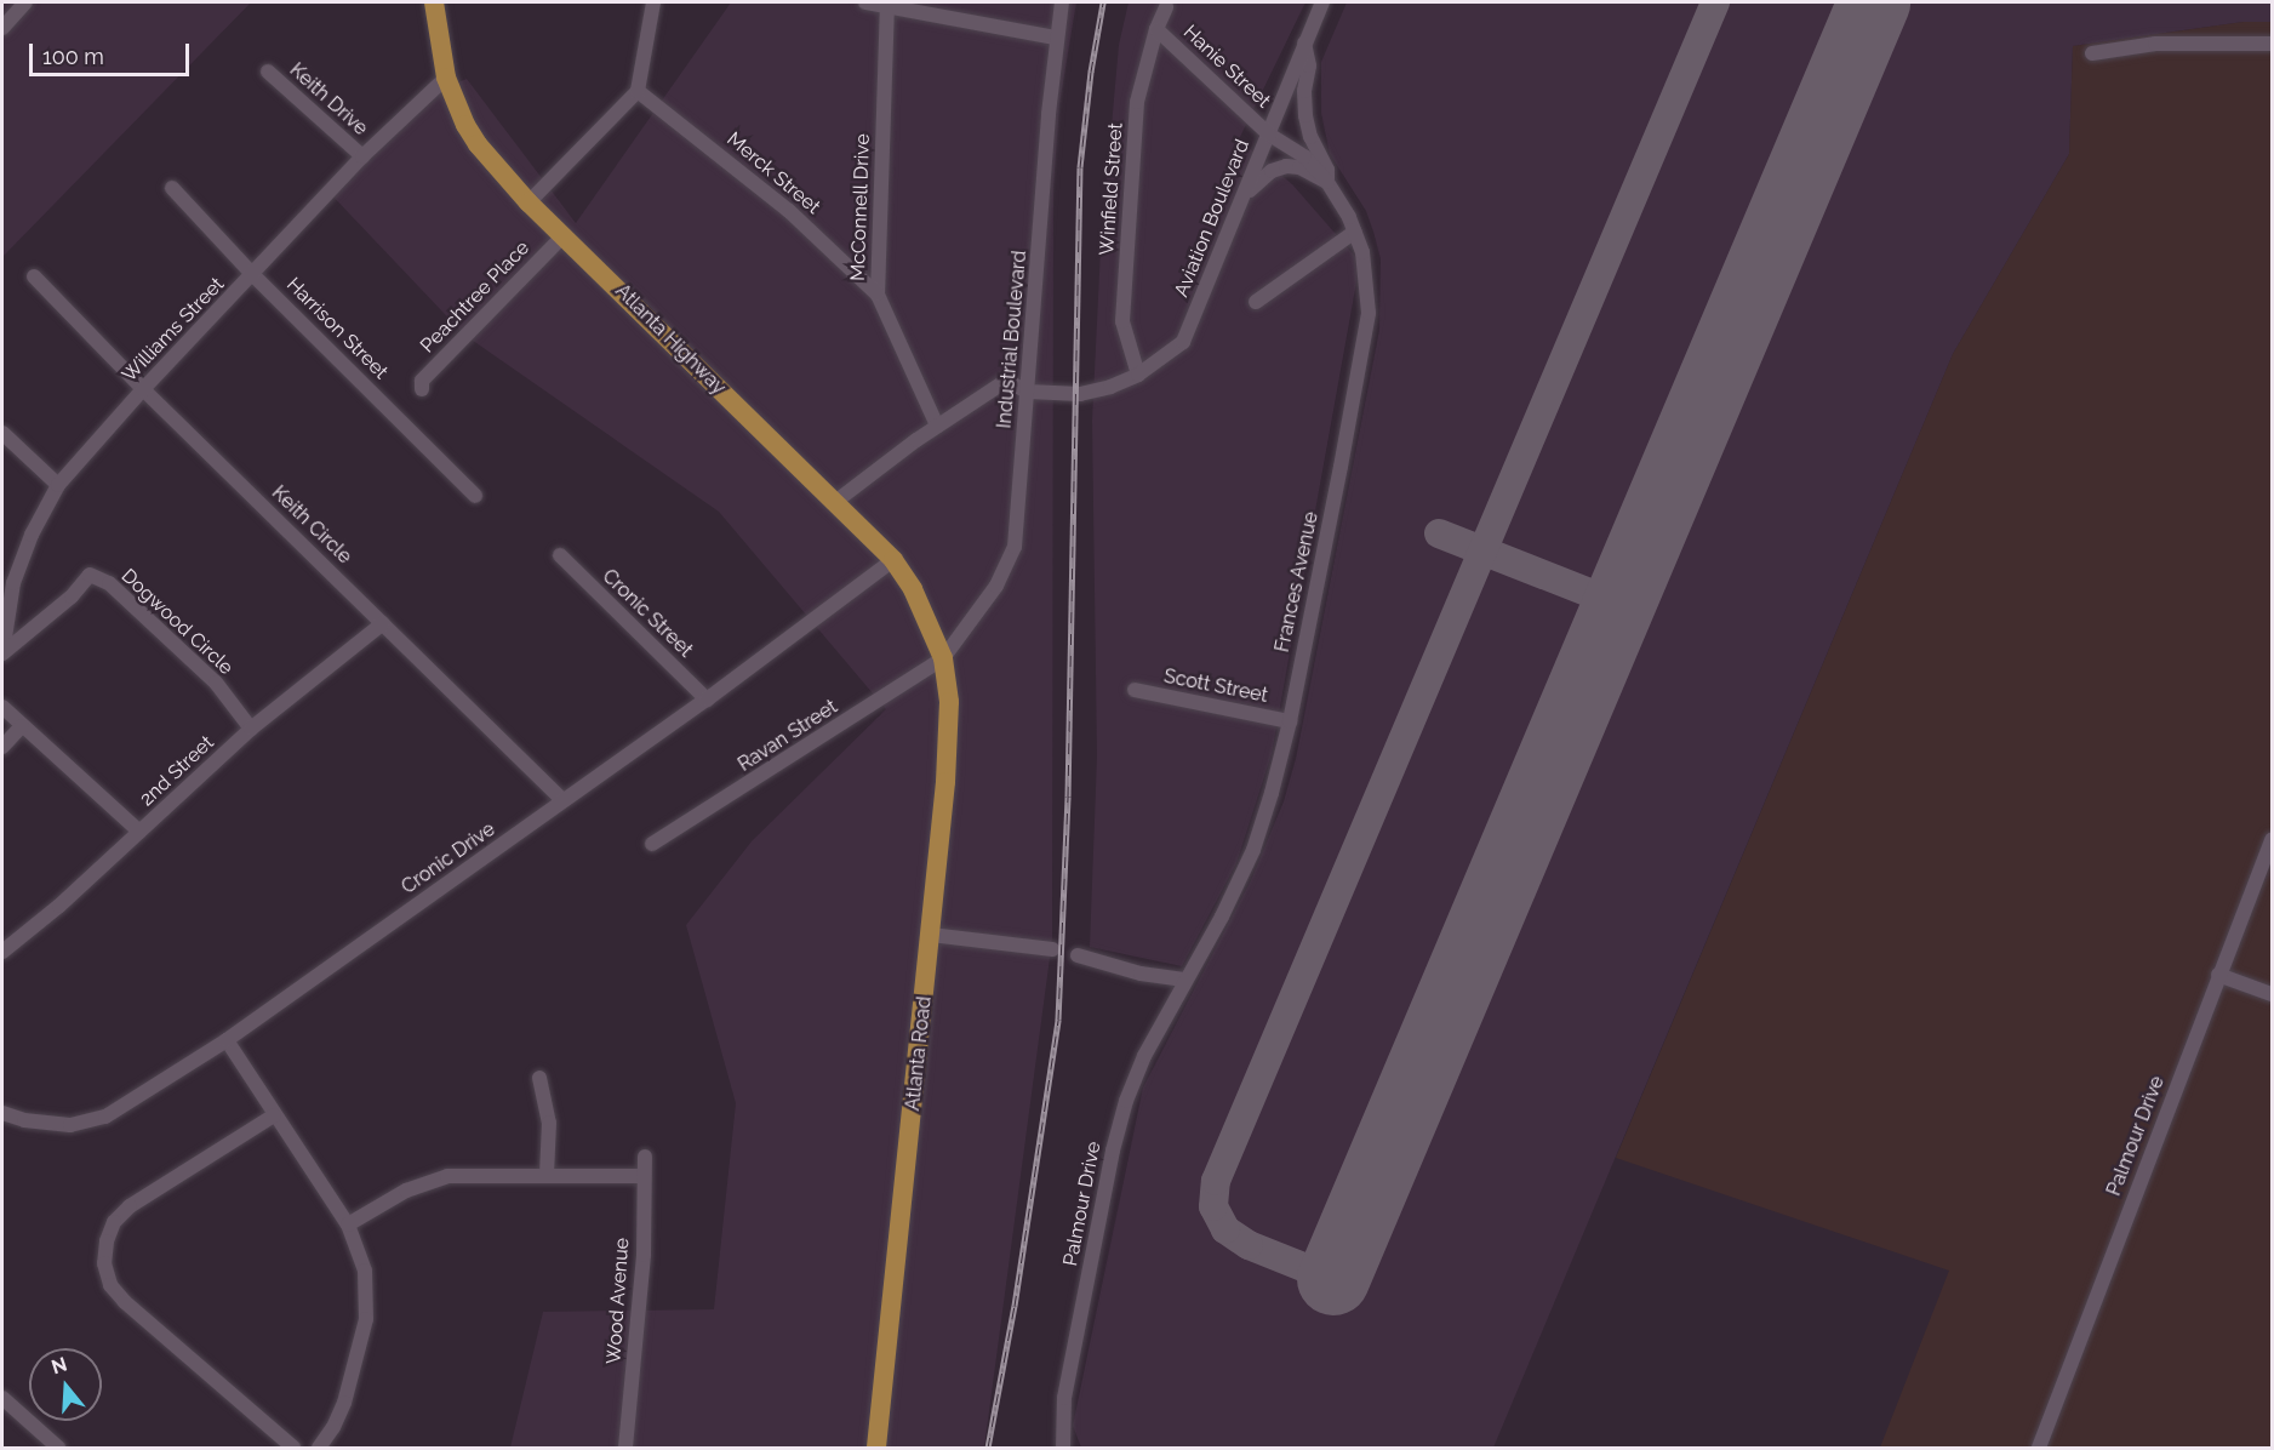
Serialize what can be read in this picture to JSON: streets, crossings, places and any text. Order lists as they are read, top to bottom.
{
  "streets": {
    "main road": ["Atlanta Highway", "Atlanta Road"],
    "street": [
      "Hanie Street",
      "Keith Drive",
      "Merck Street",
      "Winfield Street",
      "McConnell Drive",
      "Aviation Boulevard",
      "Peachtree Place",
      "Harrison Street",
      "Williams Street",
      "Industrial Boulevard",
      "Keith Circle",
      "Frances Avenue",
      "Cronic Street",
      "Dogwood Circle",
      "Scott Street",
      "Ravan Street",
      "2nd Street",
      "Cronic Drive",
      "Palmour Drive",
      "Wood Avenue"
    ]
  },
  "crossings": [
    ["Hanie Street", "Winfield Street"],
    ["Hanie Street", "Aviation Boulevard"],
    ["Hanie Street", "Frances Avenue"],
    ["Keith Drive", "Williams Street"],
    ["Merck Street", "McConnell Drive"],
    ["Winfield Street", "Aviation Boulevard"],
    ["Aviation Boulevard", "Industrial Boulevard"],
    ["Aviation Boulevard", "Frances Avenue"],
    ["Peachtree Place", "Atlanta Highway"],
    ["Harrison Street", "Williams Street"],
    ["Williams Street", "Atlanta Highway"],
    ["Williams Street", "Keith Circle"],
    ["Williams Street", "Dogwood Circle"],
    ["Atlanta Highway", "Industrial Boulevard"],
    ["Atlanta Highway", "Ravan Street"],
    ["Atlanta Highway", "Cronic Drive"],
    ["Atlanta Highway", "Atlanta Road"],
    ["Industrial Boulevard", "Ravan Street"],
    ["Industrial Boulevard", "Atlanta Road"],
    ["Keith Circle", "2nd Street"],
    ["Keith Circle", "Cronic Drive"],
    ["Frances Avenue", "Scott Street"],
    ["Frances Avenue", "Palmour Drive"],
    ["Cronic Street", "Cronic Drive"],
    ["Dogwood Circle", "2nd Street"],
    ["Ravan Street", "Atlanta Road"]
  ],
  "scale_bar": "100 m",
  "north": "top"
}
